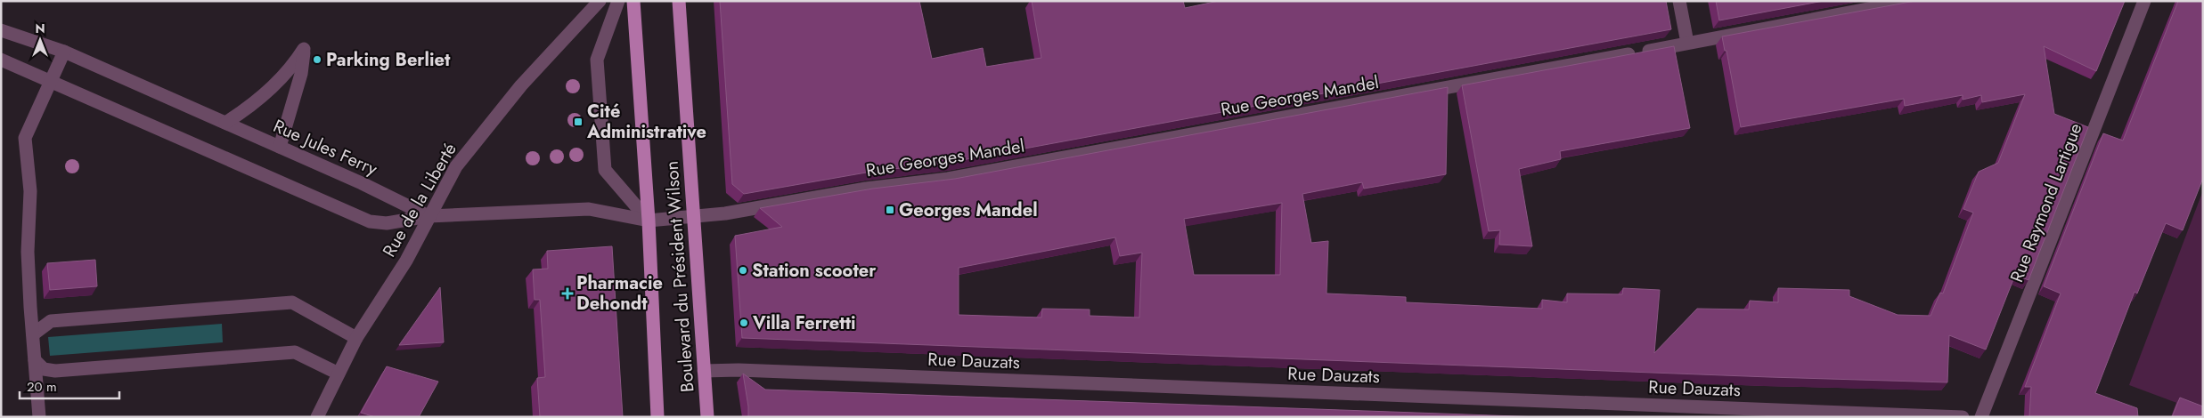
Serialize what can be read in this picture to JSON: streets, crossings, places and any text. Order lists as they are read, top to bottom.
{
  "streets": {
    "main road": ["Boulevard du Président Wilson"],
    "street": [
      "Rue Georges Mandel",
      "Rue Jules Ferry",
      "Rue de la Liberté",
      "Rue Raymond Lartigue",
      "Rue Dauzats"
    ]
  },
  "crossings": [
    ["Rue Georges Mandel", "Rue Jules Ferry"],
    ["Rue Georges Mandel", "Boulevard du Président Wilson"],
    ["Rue Jules Ferry", "Rue de la Liberté"],
    ["Rue Jules Ferry", "Boulevard du Président Wilson"],
    ["Boulevard du Président Wilson", "Rue Dauzats"]
  ],
  "places": {
    "other": ["Parking Berliet", "Station scooter", "Villa Ferretti"],
    "transit": ["Cité Administrative", "Georges Mandel"],
    "health": ["Pharmacie Dehondt"]
  },
  "scale_bar": "20 m",
  "north": "top"
}
